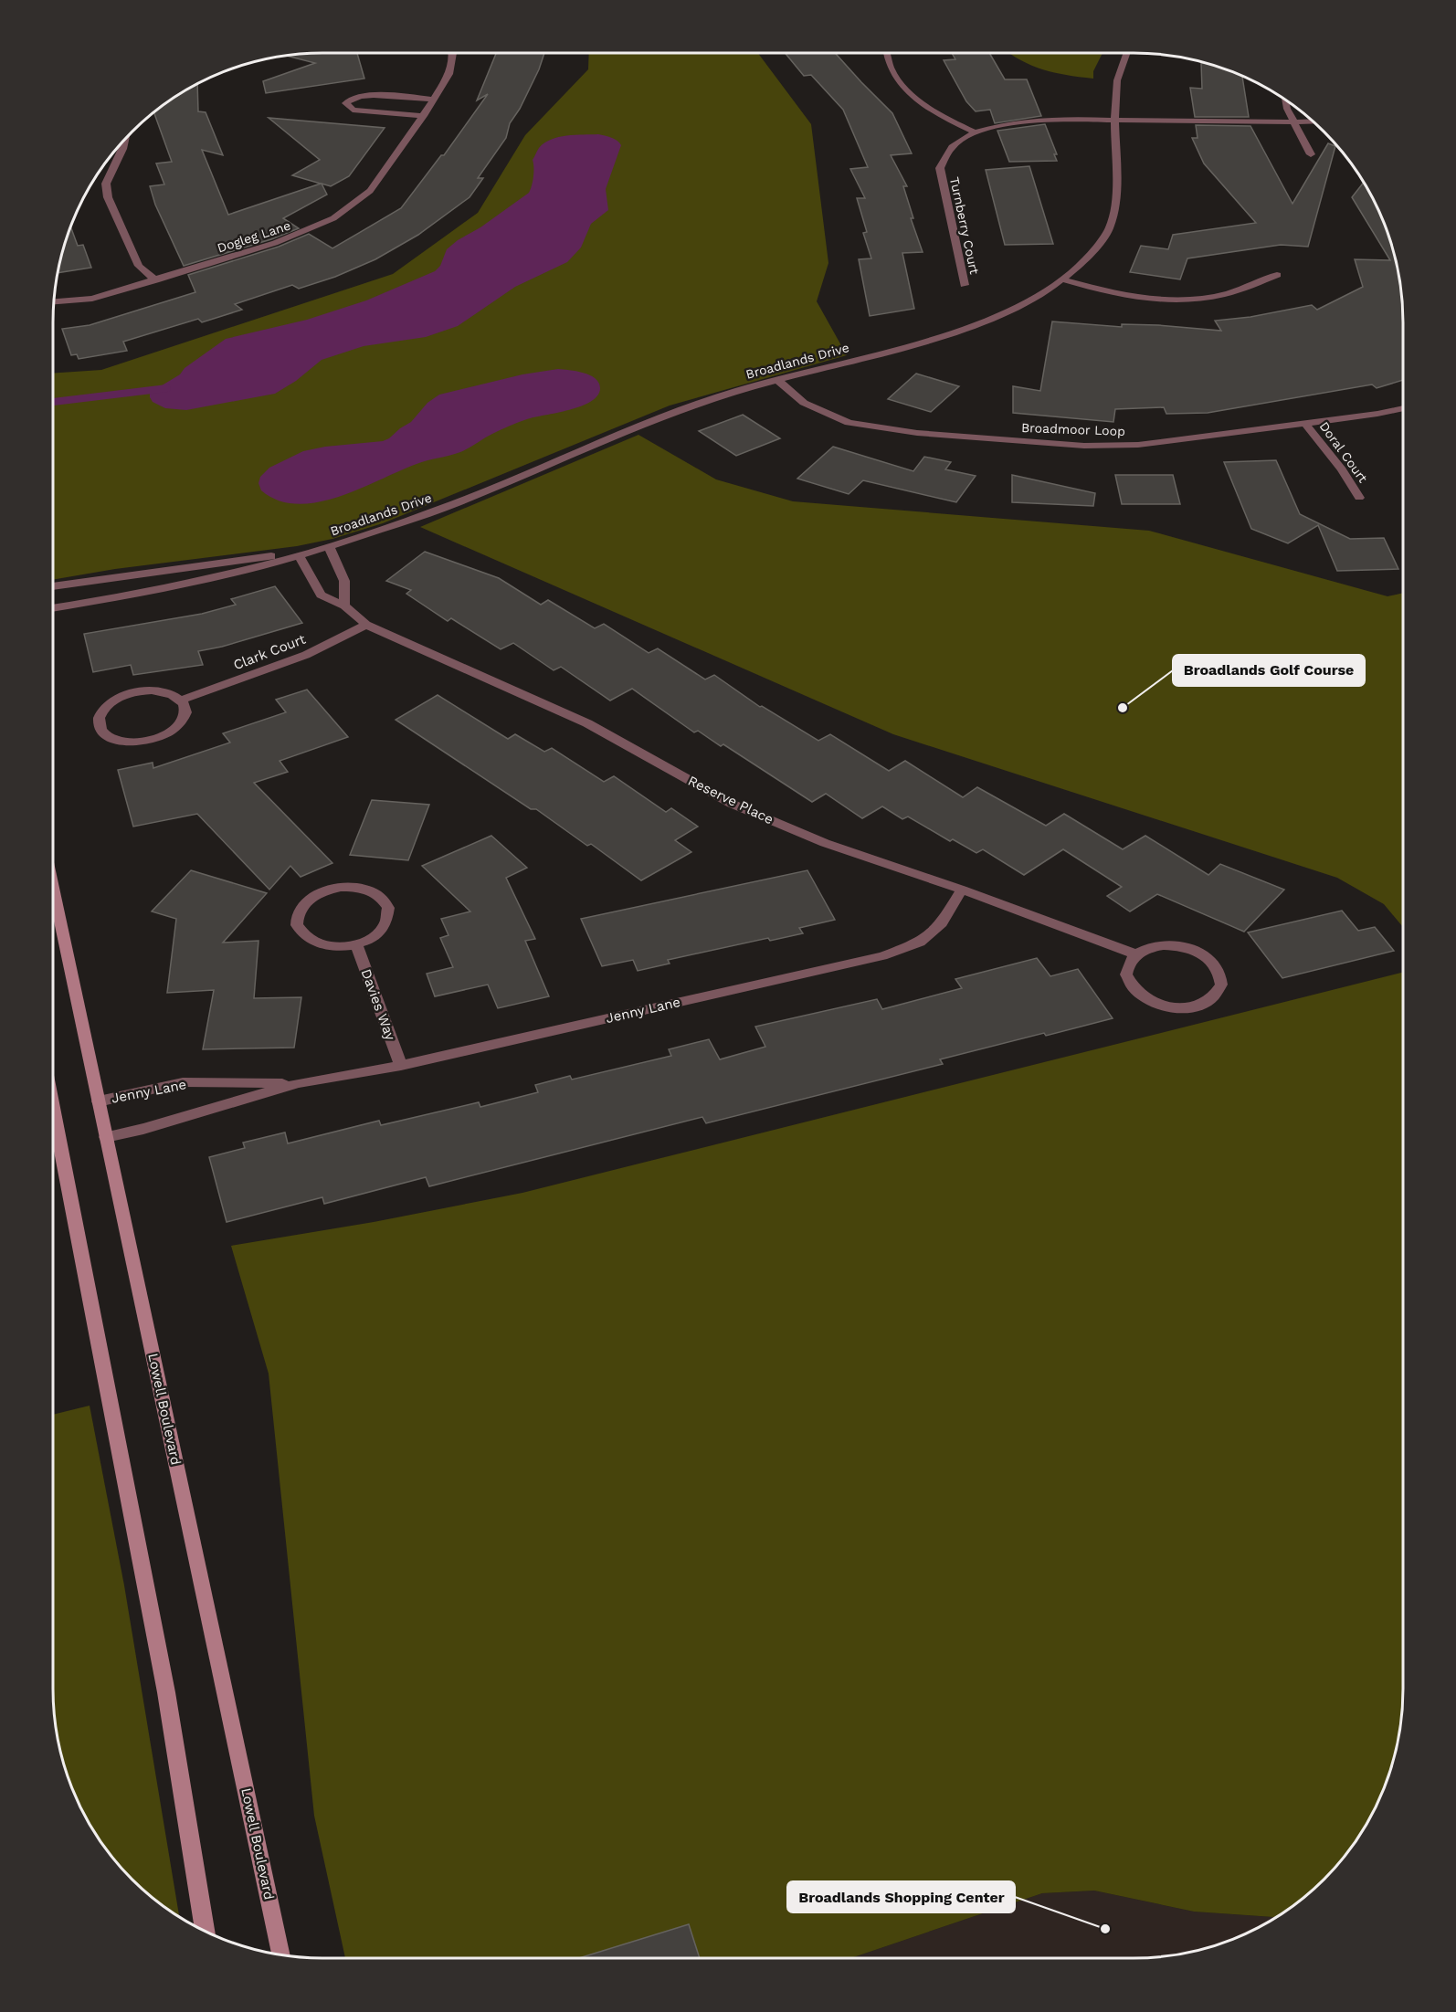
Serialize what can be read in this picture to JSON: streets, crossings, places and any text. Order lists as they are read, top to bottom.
{
  "streets": {
    "main road": ["Lowell Boulevard"],
    "street": [
      "Turnberry Court",
      "Dogleg Lane",
      "Broadlands Drive",
      "Broadmoor Loop",
      "Doral Court",
      "Clark Court",
      "Reserve Place",
      "Davies Way",
      "Jenny Lane"
    ]
  },
  "crossings": [
    ["Turnberry Court", "Broadlands Drive"],
    ["Broadlands Drive", "Broadmoor Loop"],
    ["Broadlands Drive", "Reserve Place"],
    ["Broadmoor Loop", "Doral Court"],
    ["Clark Court", "Reserve Place"],
    ["Reserve Place", "Jenny Lane"],
    ["Davies Way", "Jenny Lane"],
    ["Jenny Lane", "Lowell Boulevard"]
  ],
  "places": ["Broadlands Golf Course", "Broadlands Shopping Center"]
}
